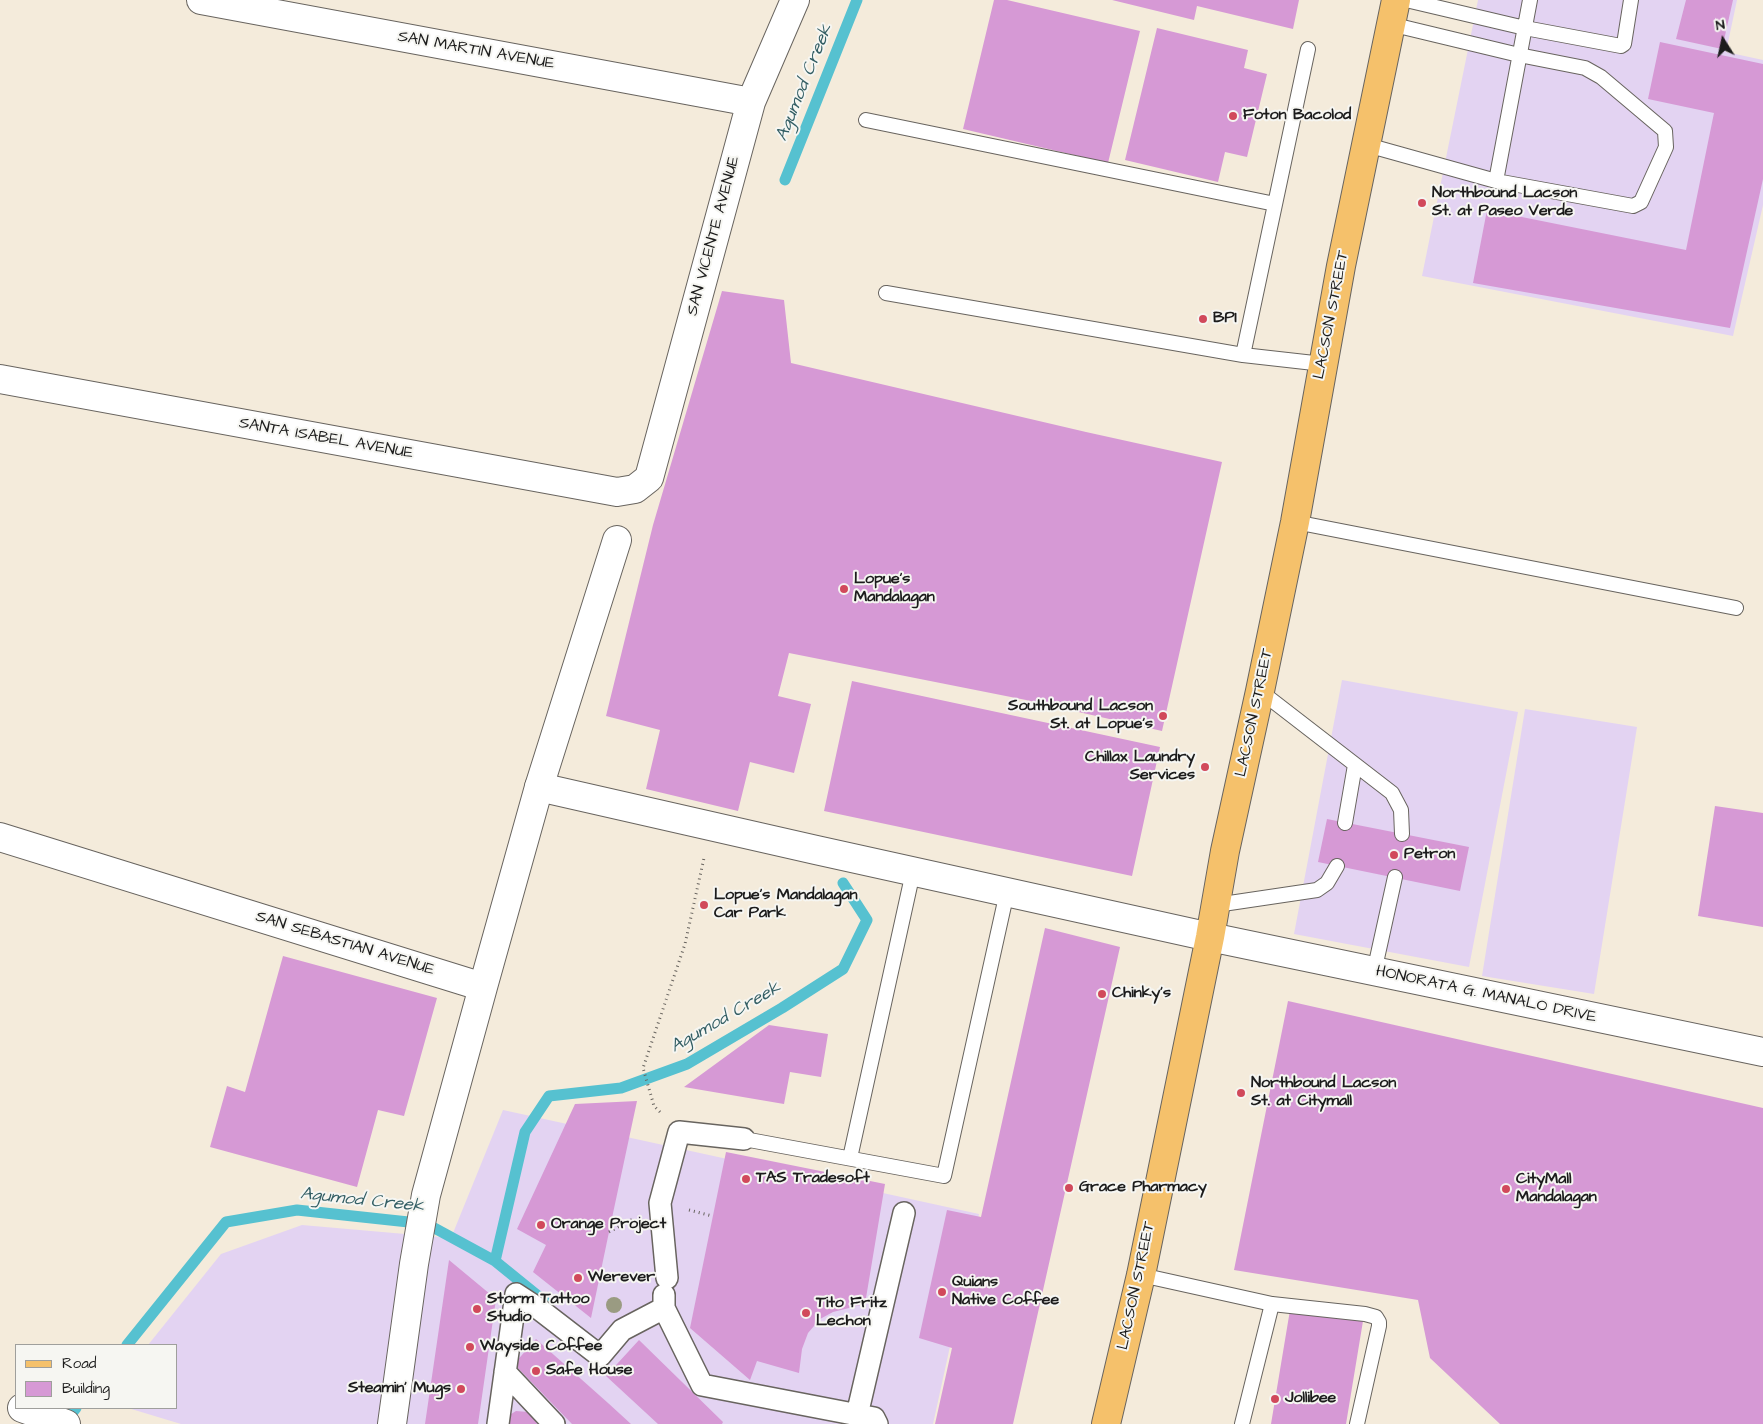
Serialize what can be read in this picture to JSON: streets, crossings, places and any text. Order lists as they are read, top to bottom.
{
  "streets": {
    "main road": ["LACSON STREET"],
    "street": [
      "SAN MARTIN AVENUE",
      "SAN VICENTE AVENUE",
      "SANTA ISABEL AVENUE",
      "SAN SEBASTIAN AVENUE",
      "HONORATA G. MANALO DRIVE"
    ]
  },
  "crossings": [
    ["SAN MARTIN AVENUE", "SAN VICENTE AVENUE"],
    ["SAN VICENTE AVENUE", "SANTA ISABEL AVENUE"],
    ["LACSON STREET", "HONORATA G. MANALO DRIVE"]
  ],
  "water": ["Agumod Creek"],
  "places": [
    "Foton Bacolod",
    "Northbound Lacson St. at Paseo Verde",
    "BPI",
    "Lopue's Mandalagan",
    "Southbound Lacson St. at Lopue's",
    "Chillax Laundry Services",
    "Petron",
    "Lopue's Mandalagan Car Park",
    "Chinky's",
    "Northbound Lacson St. at Citymall",
    "TAS Tradesoft",
    "Grace Pharmacy",
    "CityMall Mandalagan",
    "Orange Project",
    "Werever",
    "Quians Native Coffee",
    "Storm Tattoo Studio",
    "Tito Fritz Lechon",
    "Wayside Coffee",
    "Safe House",
    "Steamin' Mugs",
    "Jollibee"
  ],
  "legend": ["Road", "Building"],
  "north": "top"
}
